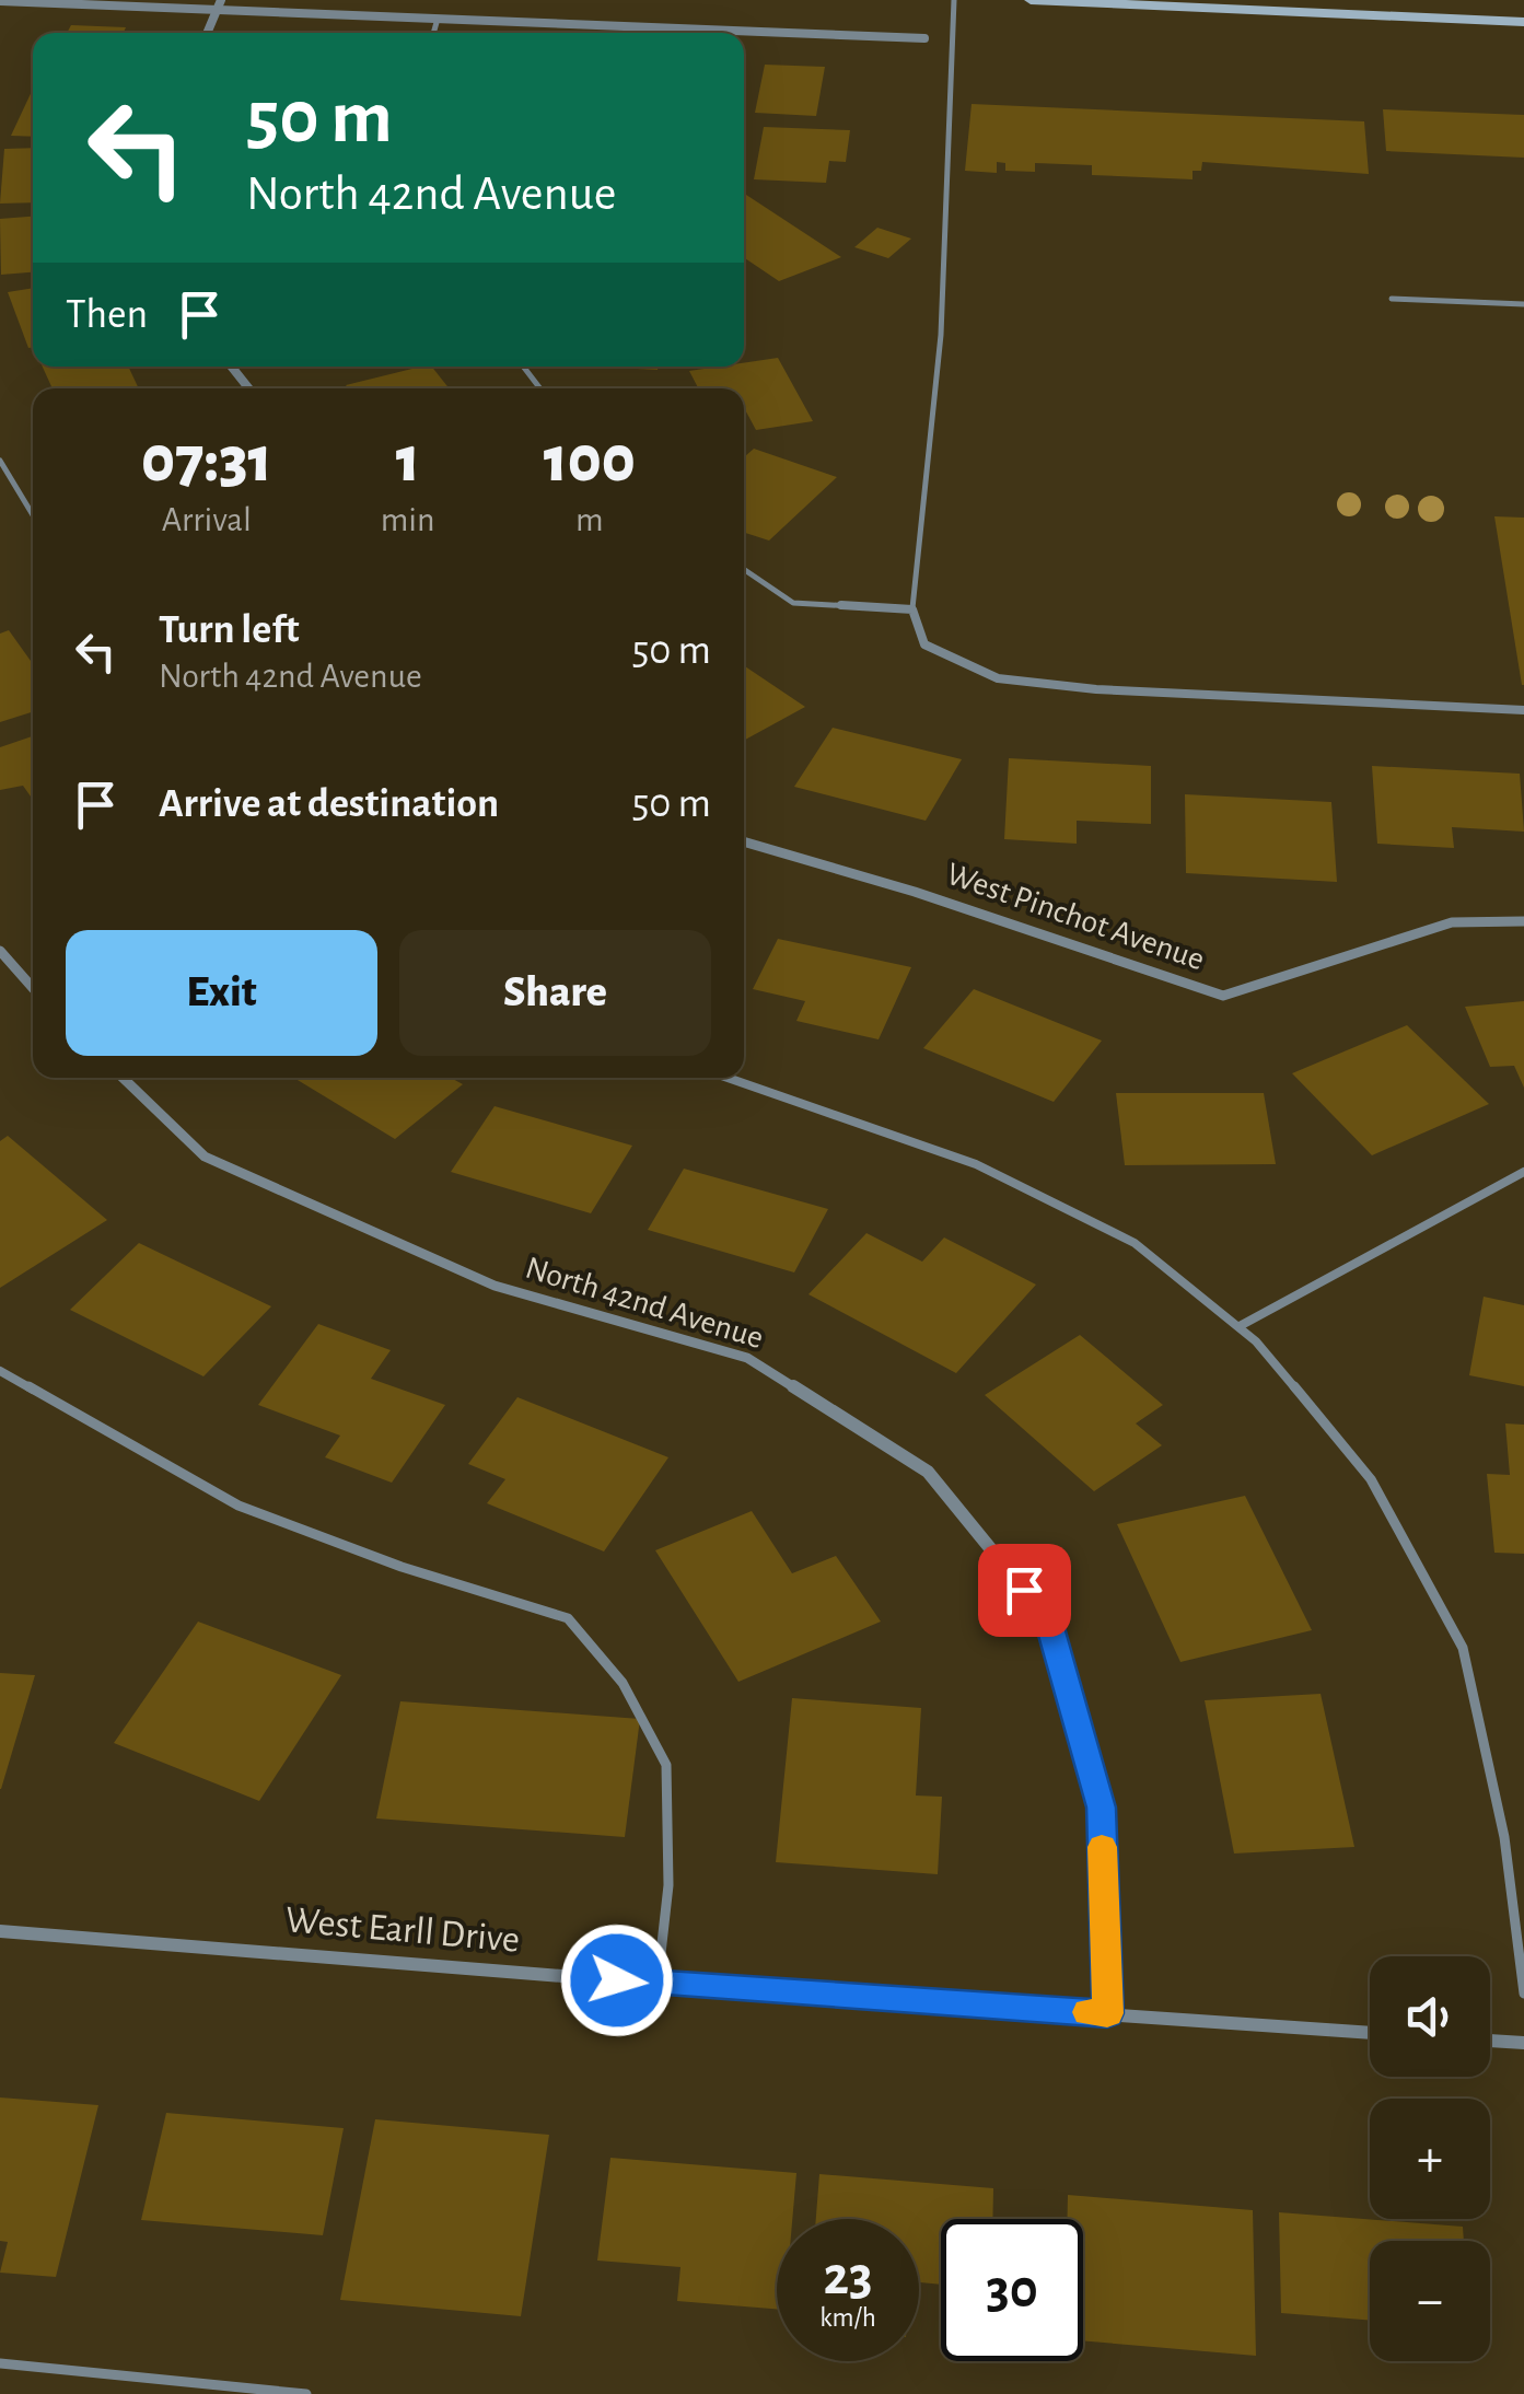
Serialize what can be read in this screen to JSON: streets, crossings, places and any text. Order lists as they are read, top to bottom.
{
  "streets": {
    "street": ["West Pinchot Avenue", "North 42nd Avenue", "West Earll Drive"]
  },
  "crossings": [
    ["North 42nd Avenue", "West Earll Drive"]
  ],
  "page": {
    "turn": ["50 m", "North 42nd Avenue"],
    "then": "Then",
    "eta": [
      "07:31",
      "Arrival",
      "1",
      "min",
      "100",
      "m"
    ],
    "list": [
      {
        "name": "Turn left",
        "note": "North 42nd Avenue",
        "value": "50 m"
      },
      {
        "name": "Arrive at destination",
        "value": "50 m"
      }
    ],
    "buttons": ["Exit", "Share"],
    "map_buttons": ["+", "−"],
    "speed": "23 km/h",
    "limit": "30"
  }
}
